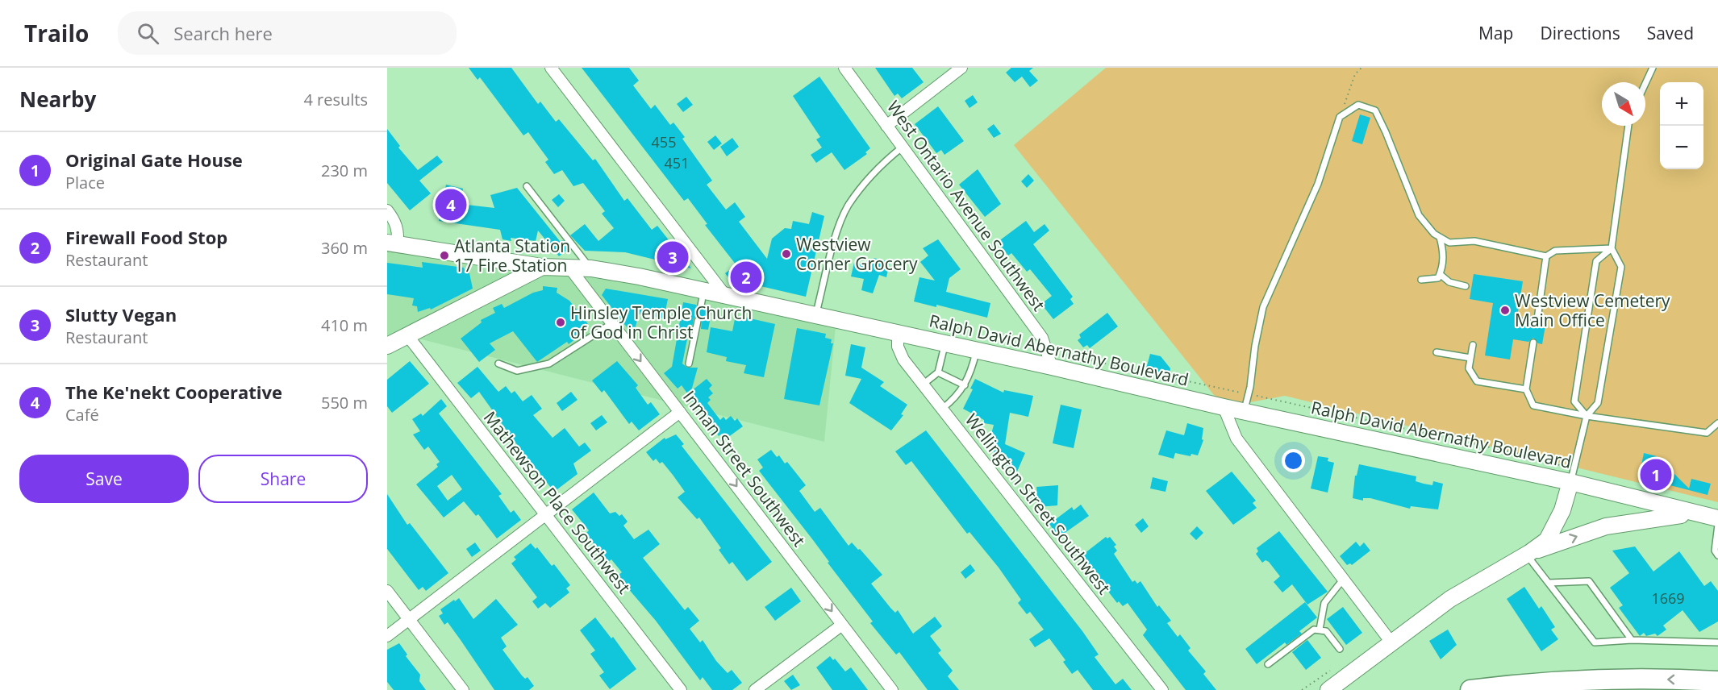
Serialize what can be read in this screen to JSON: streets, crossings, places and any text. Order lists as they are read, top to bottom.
{
  "streets": {
    "main road": ["Ralph David Abernathy Boulevard"],
    "street": [
      "West Ontario Avenue Southwest",
      "Inman Street Southwest",
      "Mathewson Place Southwest",
      "Wellington Street Southwest"
    ]
  },
  "crossings": [
    ["West Ontario Avenue Southwest", "Ralph David Abernathy Boulevard"],
    ["Ralph David Abernathy Boulevard", "Inman Street Southwest"],
    ["Ralph David Abernathy Boulevard", "Wellington Street Southwest"]
  ],
  "one_way": ["Inman Street Southwest"],
  "places": [
    "Westview Corner Grocery",
    "Atlanta Station 17 Fire Station",
    "Westview Cemetery Main Office",
    "Hinsley Temple Church of God in Christ"
  ],
  "house_numbers": ["455", "451", "1669"],
  "north": "bottom right",
  "page": {
    "header": "Trailo",
    "search": "Search here",
    "nav": ["Map", "Directions", "Saved"],
    "heading": ["Nearby", "4 results"],
    "map_buttons": ["+", "−"],
    "list": [
      {
        "mark": "1",
        "name": "Original Gate House",
        "note": "Place",
        "value": "230 m"
      },
      {
        "mark": "2",
        "name": "Firewall Food Stop",
        "note": "Restaurant",
        "value": "360 m"
      },
      {
        "mark": "3",
        "name": "Slutty Vegan",
        "note": "Restaurant",
        "value": "410 m"
      },
      {
        "mark": "4",
        "name": "The Ke'nekt Cooperative",
        "note": "Café",
        "value": "550 m"
      }
    ],
    "pins": [
      "4",
      "3",
      "2",
      "1"
    ],
    "buttons": ["Save", "Share"]
  }
}
